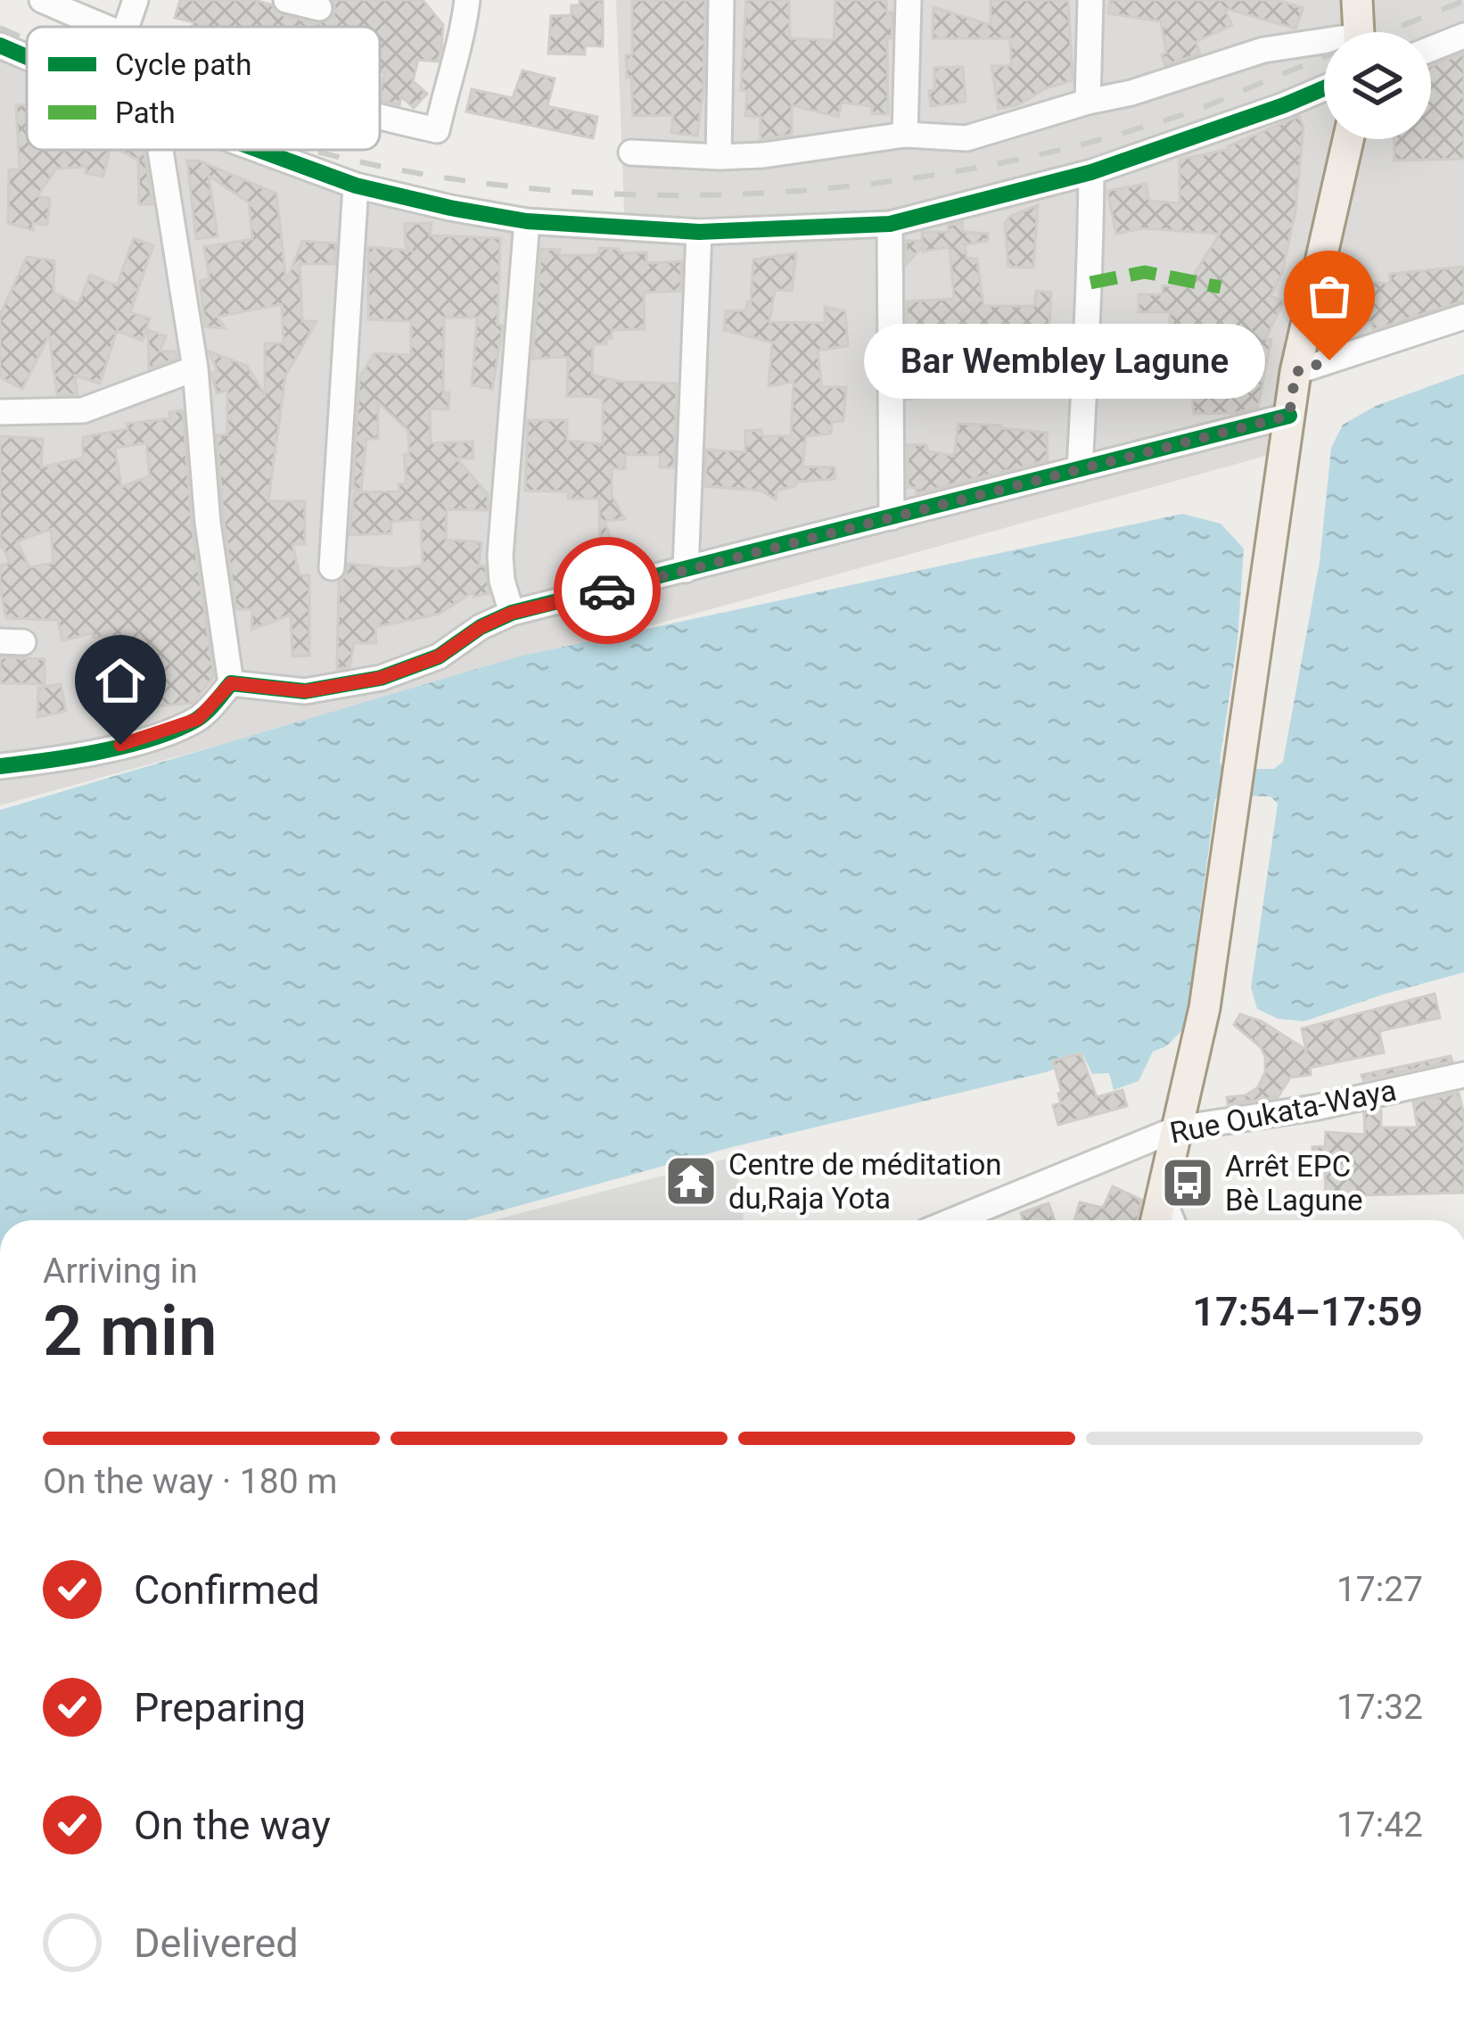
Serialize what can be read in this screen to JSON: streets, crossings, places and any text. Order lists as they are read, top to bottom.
{
  "streets": {
    "street": ["Rue Oukata-Waya"]
  },
  "places": {
    "other": ["Bar Wembley Lagune"],
    "temple": ["Centre de méditation du,Raja Yota"],
    "bus stop": ["Arrêt EPC Bè Lagune"]
  },
  "legend": ["Cycle path", "Path"],
  "page": {
    "bubble": "Bar Wembley Lagune",
    "heading": ["2 min", "Arriving in", "17:54–17:59"],
    "bar": "On the way · 180 m",
    "list": [
      ["Confirmed", "17:27"],
      ["Preparing", "17:32"],
      ["On the way", "17:42"],
      "Delivered"
    ]
  }
}
